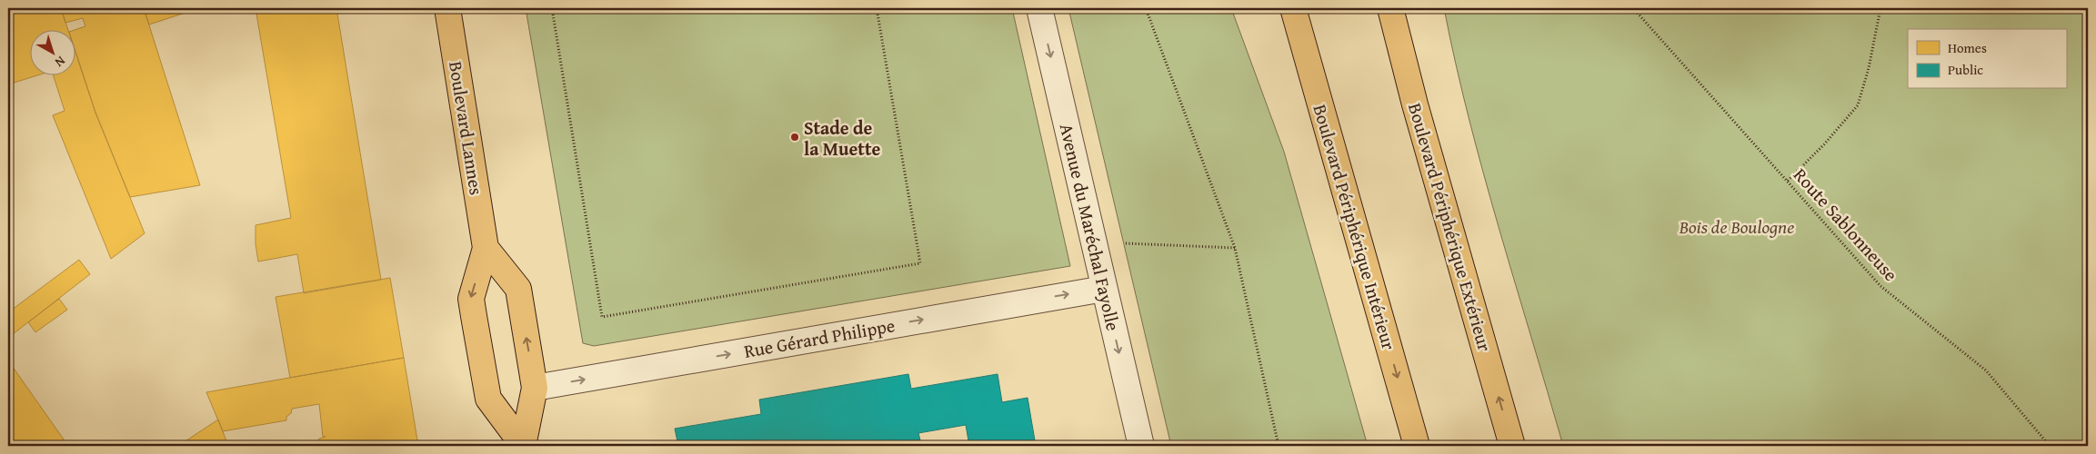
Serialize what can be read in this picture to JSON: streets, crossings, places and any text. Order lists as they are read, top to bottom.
{
  "streets": {
    "main road": ["Boulevard Lannes", "Boulevard Périphérique Intérieur", "Boulevard Périphérique Extérieur"],
    "street": ["Avenue du Maréchal Fayolle", "Rue Gérard Philippe"],
    "path": ["Route Sablonneuse"]
  },
  "crossings": [
    ["Boulevard Lannes", "Rue Gérard Philippe"],
    ["Avenue du Maréchal Fayolle", "Rue Gérard Philippe"]
  ],
  "one_way": [
    "Avenue du Maréchal Fayolle",
    "Boulevard Périphérique Intérieur",
    "Boulevard Périphérique Extérieur",
    "Rue Gérard Philippe"
  ],
  "parks": ["Bois de Boulogne"],
  "places": ["Stade de la Muette"],
  "legend": ["Homes", "Public"],
  "north": "bottom right"
}
